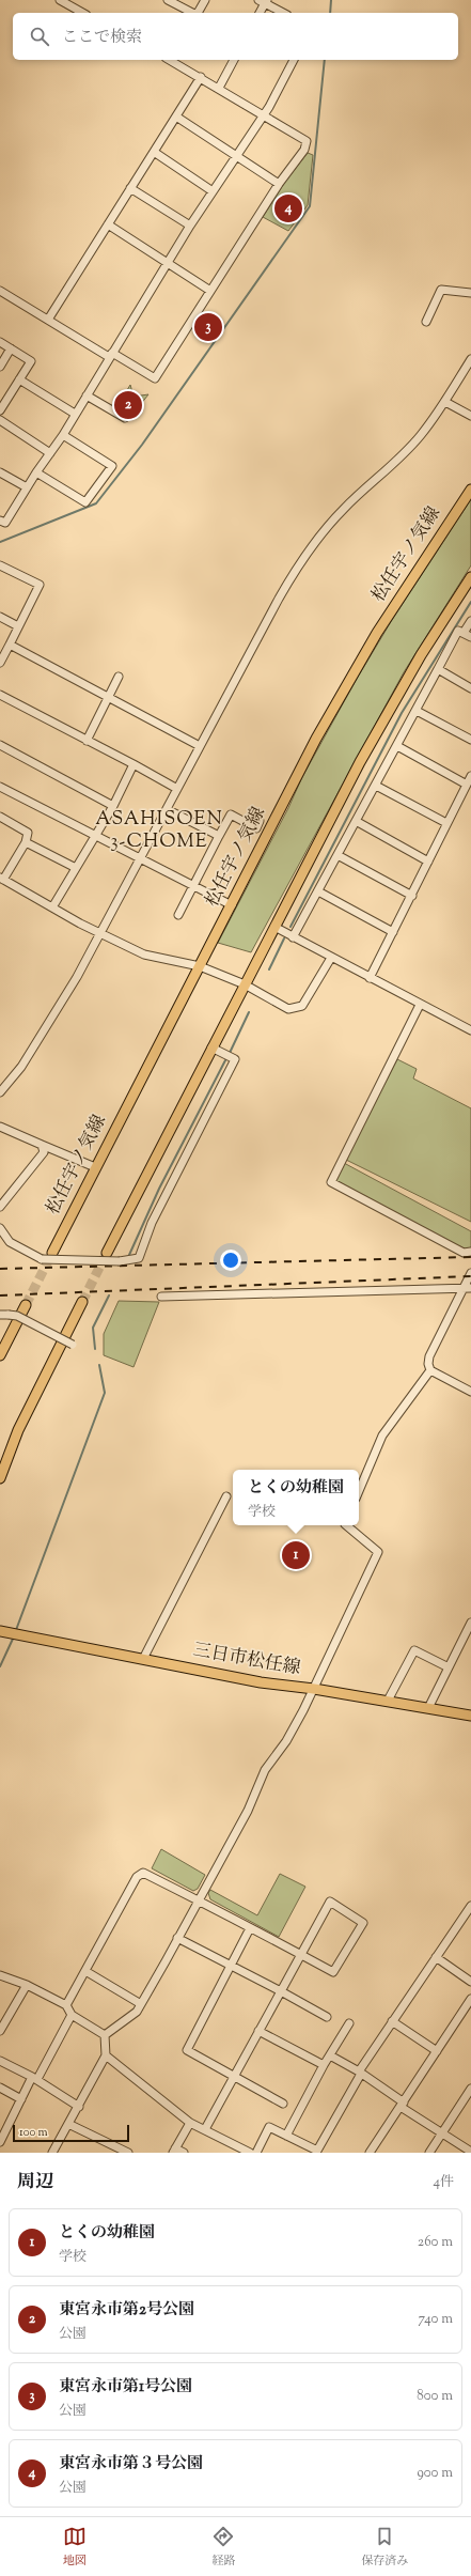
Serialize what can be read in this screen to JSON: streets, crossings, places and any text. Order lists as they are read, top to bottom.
{
  "streets": {
    "main road": ["松任宇ノ気線", "三日市松任線"]
  },
  "districts": ["ASAHISOEN 3-CHOME"],
  "scale_bar": "100 m",
  "page": {
    "search": "ここで検索",
    "pins": [
      "4",
      "3",
      "2",
      "1"
    ],
    "popup": ["とくの幼稚園", "学校"],
    "scale": "100 m",
    "heading": ["周辺", "4件"],
    "list": [
      {
        "mark": "1",
        "name": "とくの幼稚園",
        "note": "学校",
        "value": "260 m"
      },
      {
        "mark": "2",
        "name": "東宮永市第2号公園",
        "note": "公園",
        "value": "740 m"
      },
      {
        "mark": "3",
        "name": "東宮永市第1号公園",
        "note": "公園",
        "value": "800 m"
      },
      {
        "mark": "4",
        "name": "東宮永市第３号公園",
        "note": "公園",
        "value": "900 m"
      }
    ],
    "nav": ["地図", "経路", "保存済み"]
  }
}
